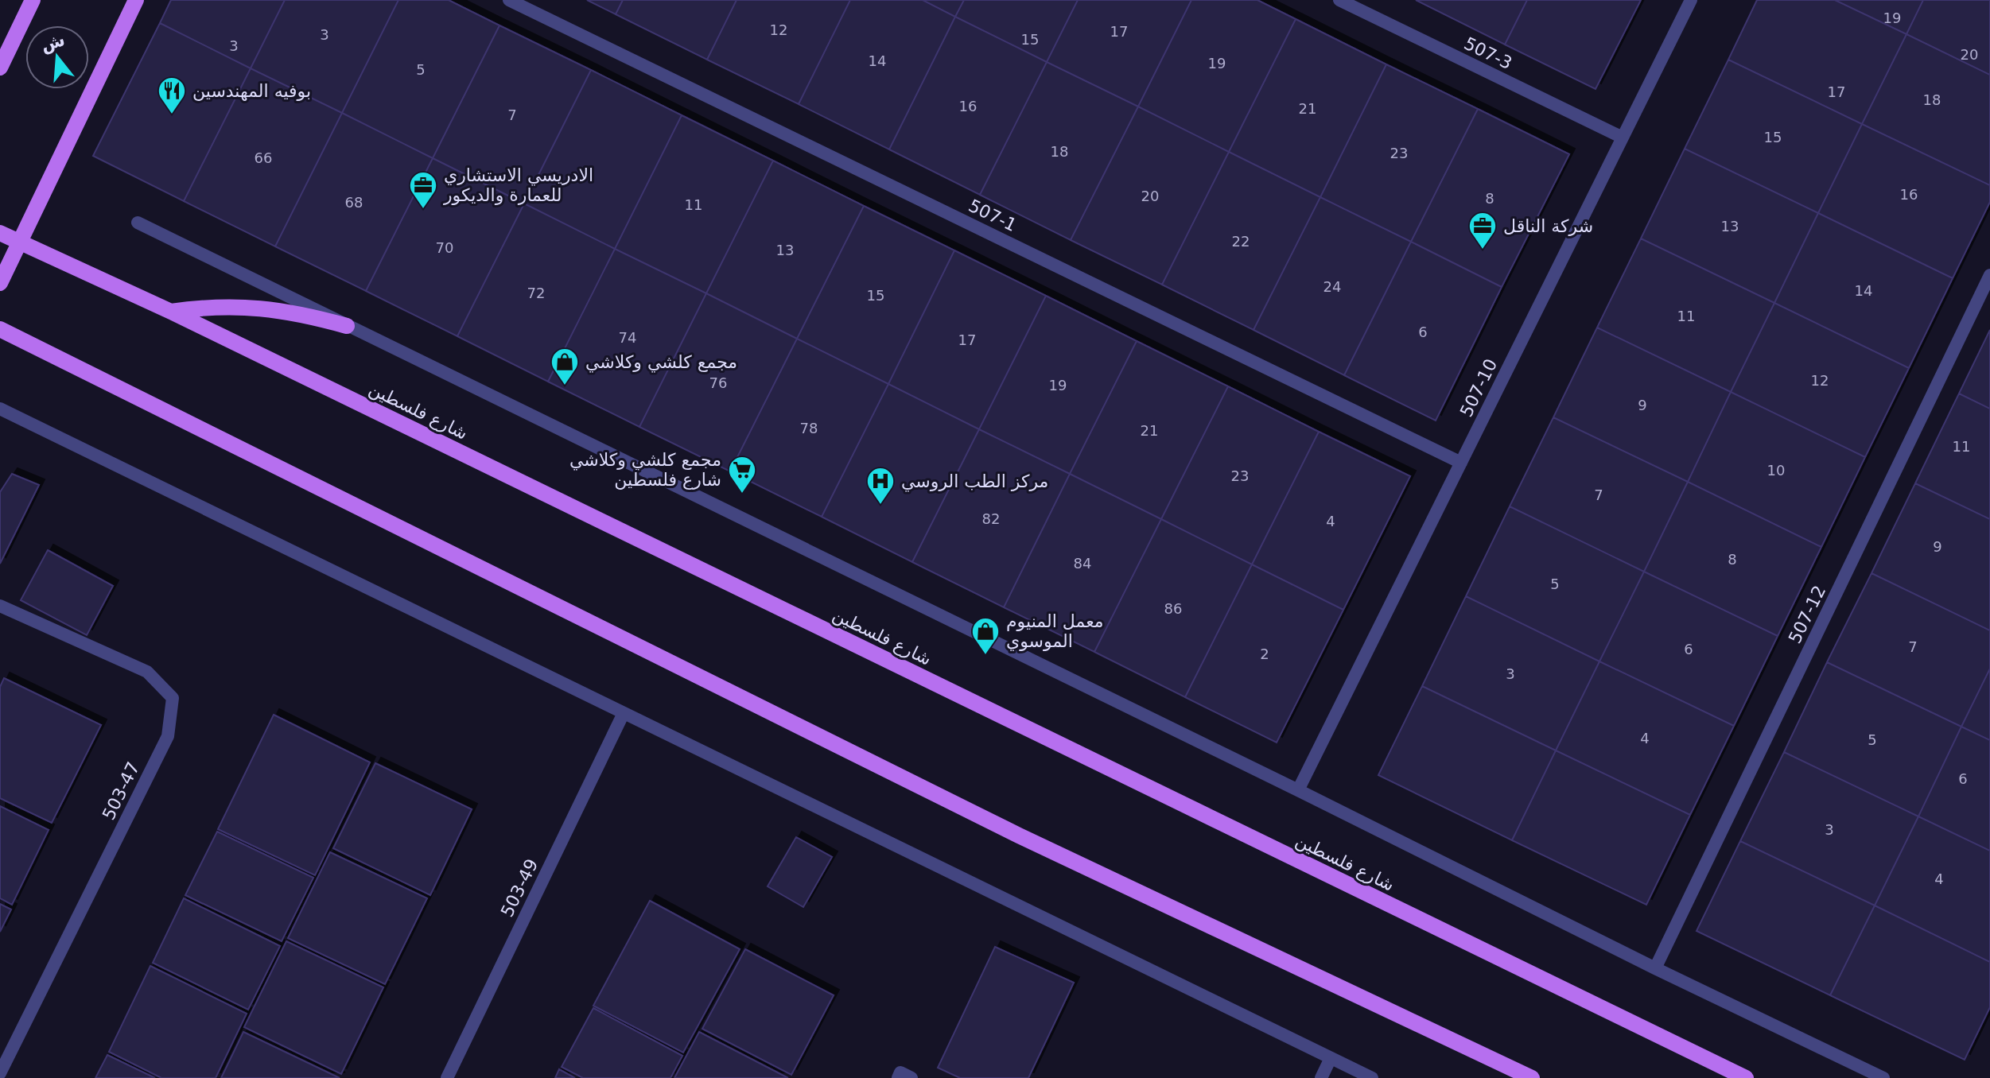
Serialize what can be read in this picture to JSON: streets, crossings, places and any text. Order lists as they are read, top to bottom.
{
  "streets": {
    "main road": ["شارع فلسطين"],
    "street": [
      "507-3",
      "507-1",
      "507-10",
      "507-12",
      "503-47",
      "503-49"
    ]
  },
  "crossings": [
    ["507-3", "507-10"],
    ["507-1", "507-10"]
  ],
  "places": {
    "restaurant": ["بوفيه المهندسين"],
    "office": ["الادريسي الاستشاري للعمارة والديكور", "شركة الناقل"],
    "shop": ["مجمع كلشي وكلاشي", "معمل المنيوم الموسوي"],
    "supermarket": ["مجمع كلشي وكلاشي شارع فلسطين"],
    "hospital": ["مركز الطب الروسي"]
  },
  "house_numbers": [
    "19",
    "12",
    "17",
    "3",
    "15",
    "3",
    "20",
    "14",
    "19",
    "5",
    "17",
    "18",
    "16",
    "21",
    "7",
    "15",
    "18",
    "23",
    "66",
    "16",
    "20",
    "8",
    "68",
    "11",
    "13",
    "22",
    "70",
    "13",
    "24",
    "14",
    "72",
    "15",
    "11",
    "6",
    "74",
    "17",
    "12",
    "76",
    "19",
    "9",
    "78",
    "21",
    "11",
    "10",
    "23",
    "7",
    "82",
    "4",
    "9",
    "8",
    "84",
    "5",
    "86",
    "7",
    "6",
    "2",
    "3",
    "4",
    "5",
    "6",
    "3",
    "4"
  ],
  "north": "top"
}
